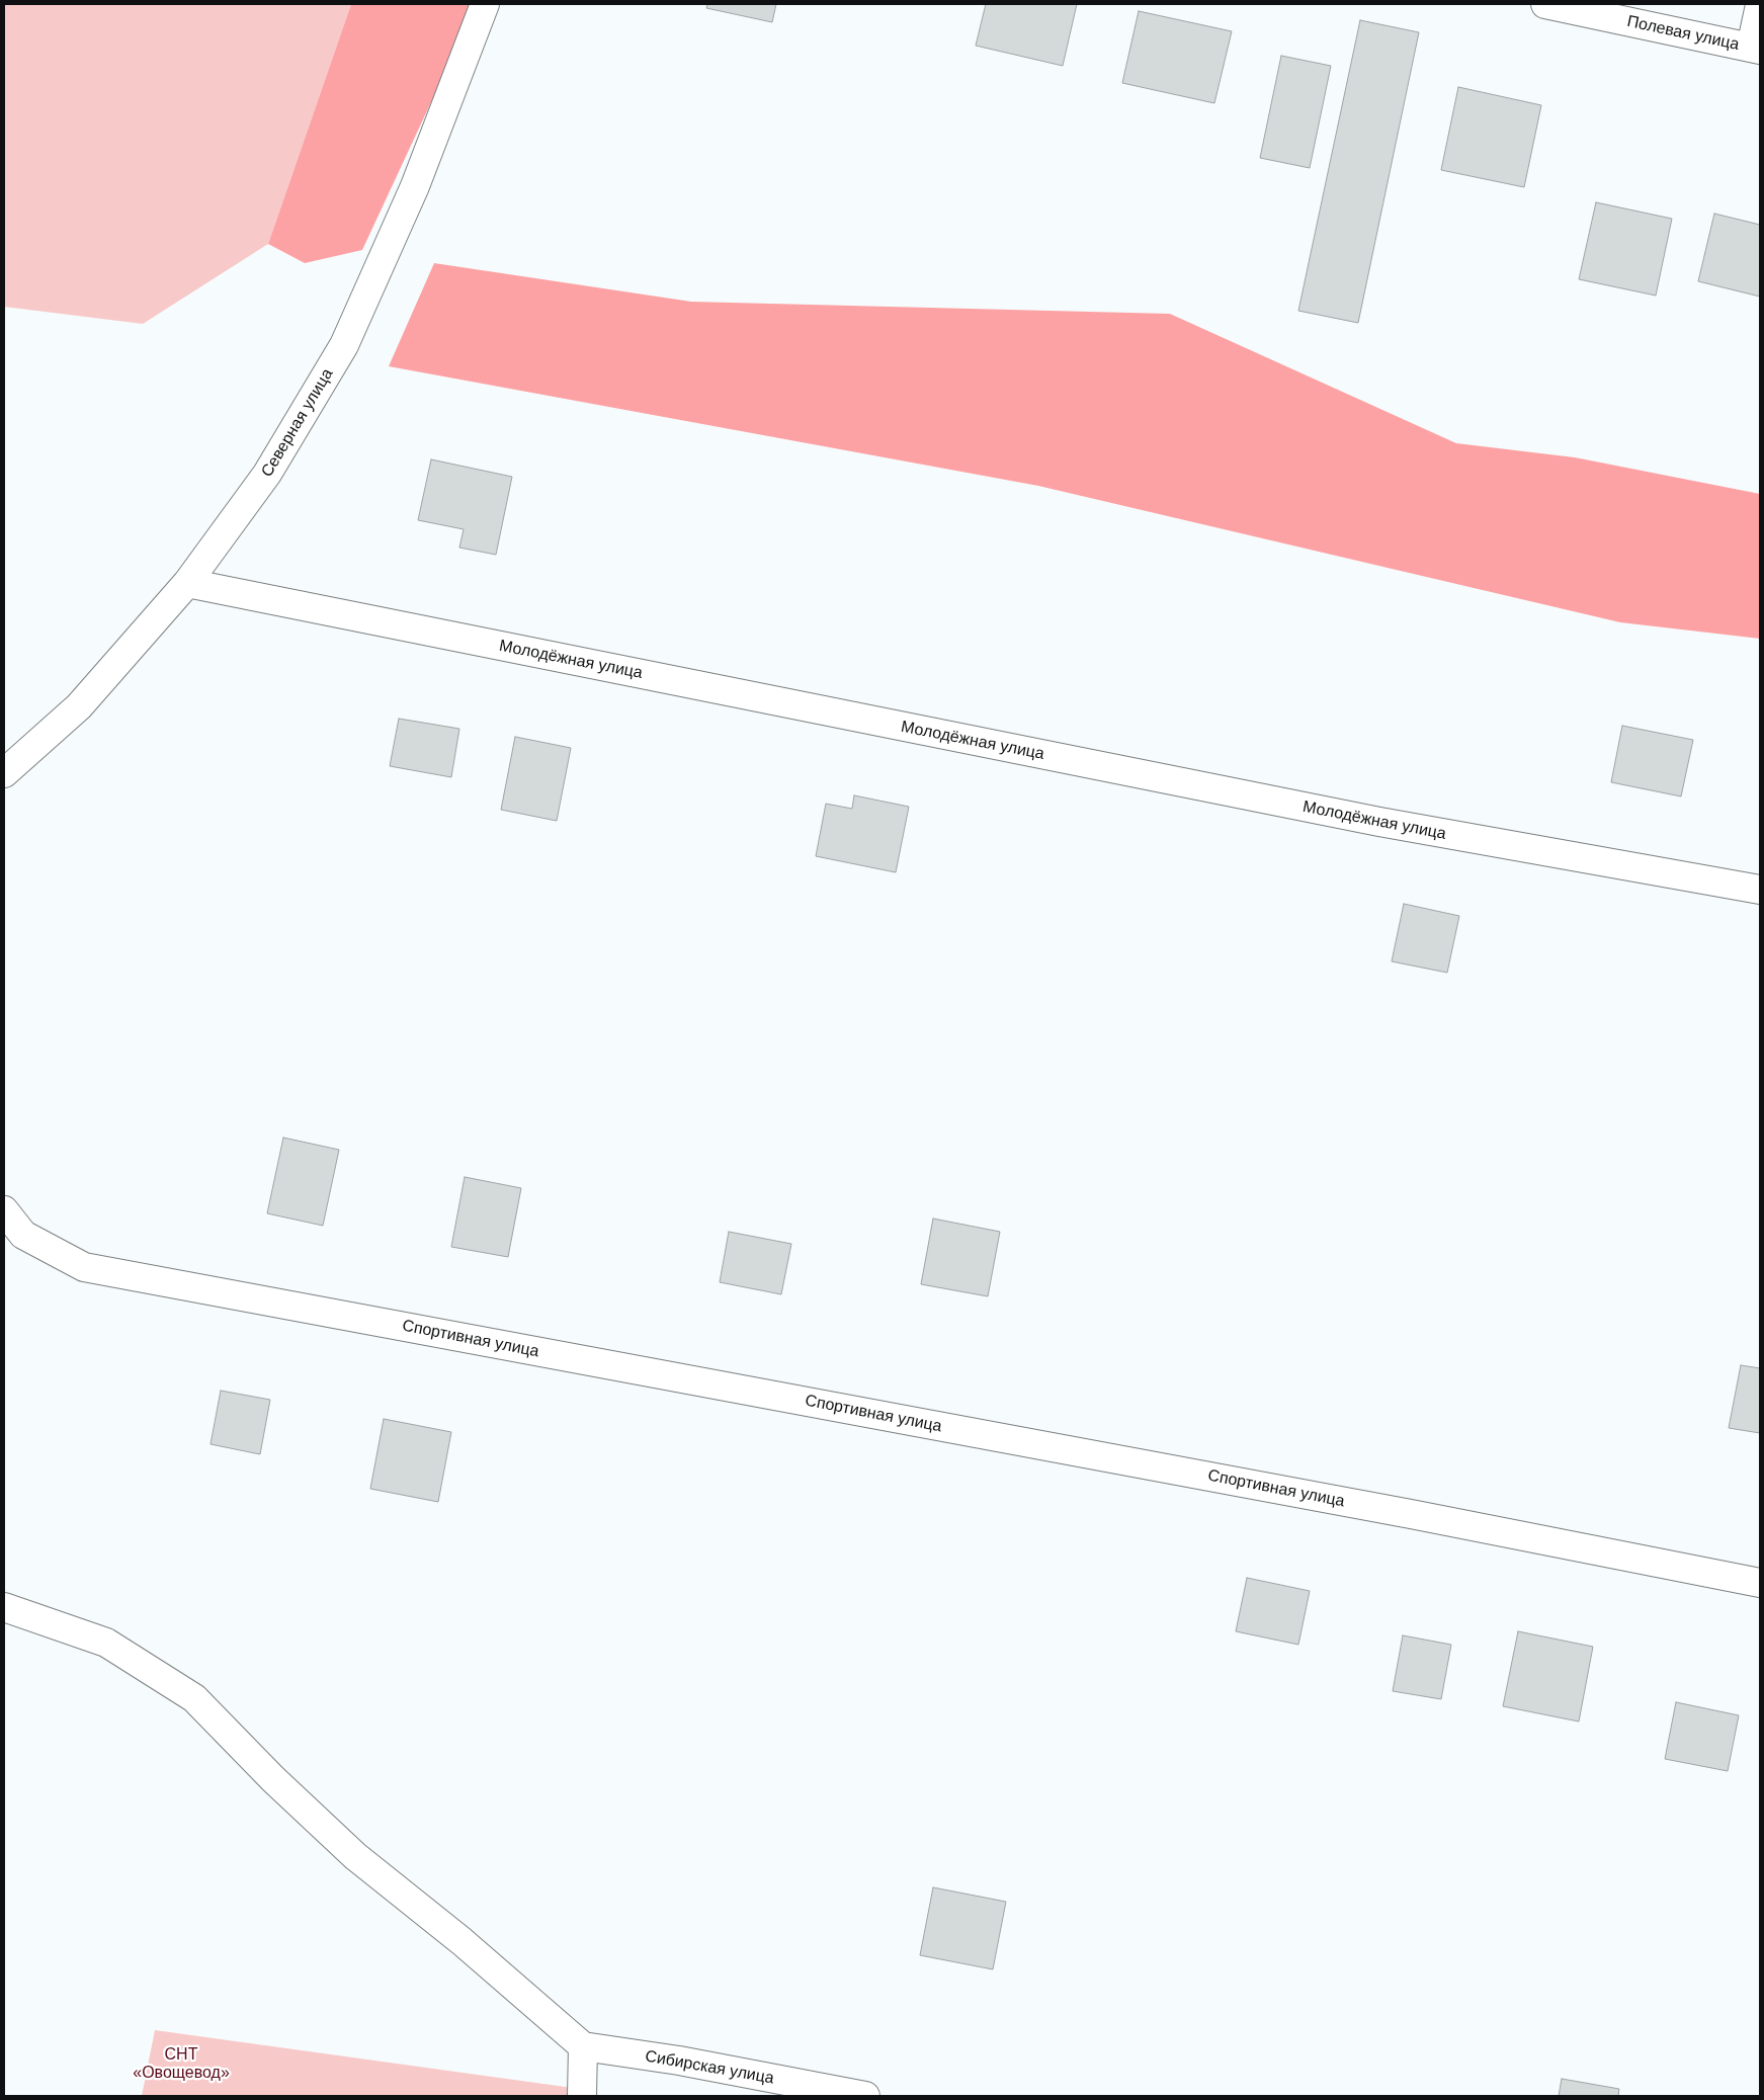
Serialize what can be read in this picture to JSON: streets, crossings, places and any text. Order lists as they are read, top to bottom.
{
  "streets": {
    "street": [
      "Полевая улица",
      "Северная улица",
      "Молодёжная улица",
      "Спортивная улица",
      "Сибирская улица"
    ]
  },
  "crossings": [
    ["Северная улица", "Молодёжная улица"]
  ],
  "parks": ["СНТ «Овощевод»"]
}
